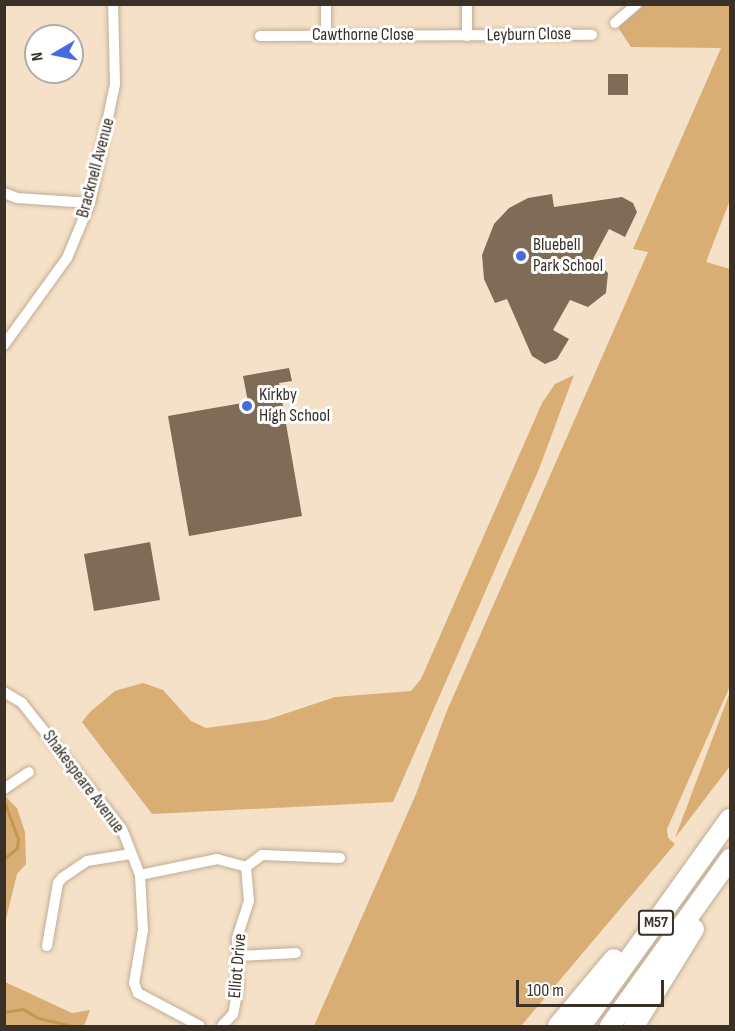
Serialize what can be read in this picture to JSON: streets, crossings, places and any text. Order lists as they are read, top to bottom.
{
  "streets": {
    "highway": ["M57"],
    "street": [
      "Cawthorne Close",
      "Leyburn Close",
      "Bracknell Avenue",
      "Shakespeare Avenue",
      "Elliot Drive"
    ]
  },
  "crossings": [
    ["Cawthorne Close", "Leyburn Close"]
  ],
  "places": ["Bluebell Park School", "Kirkby High School"],
  "scale_bar": "100 m",
  "north": "left"
}
